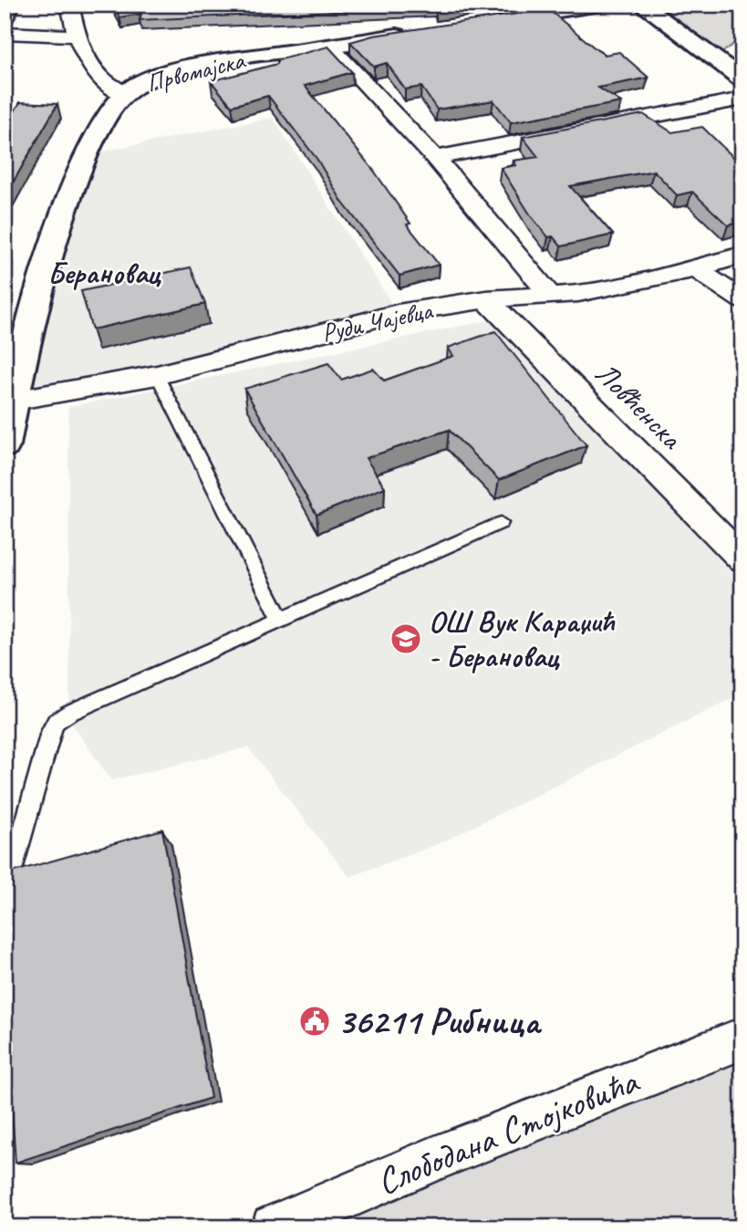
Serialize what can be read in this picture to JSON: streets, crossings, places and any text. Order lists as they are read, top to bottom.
{
  "streets": {
    "main road": ["Првомајска"],
    "street": ["Руди Чајевца", "Ловћенска", "Слободана Стојковића"]
  },
  "crossings": [
    ["Првомајска", "Руди Чајевца"],
    ["Руди Чајевца", "Ловћенска"]
  ],
  "districts": ["Берановац"],
  "places": {
    "school or university": ["ОШ Вук Караџић - Берановац"],
    "public building": ["36211 Рибница"]
  }
}
